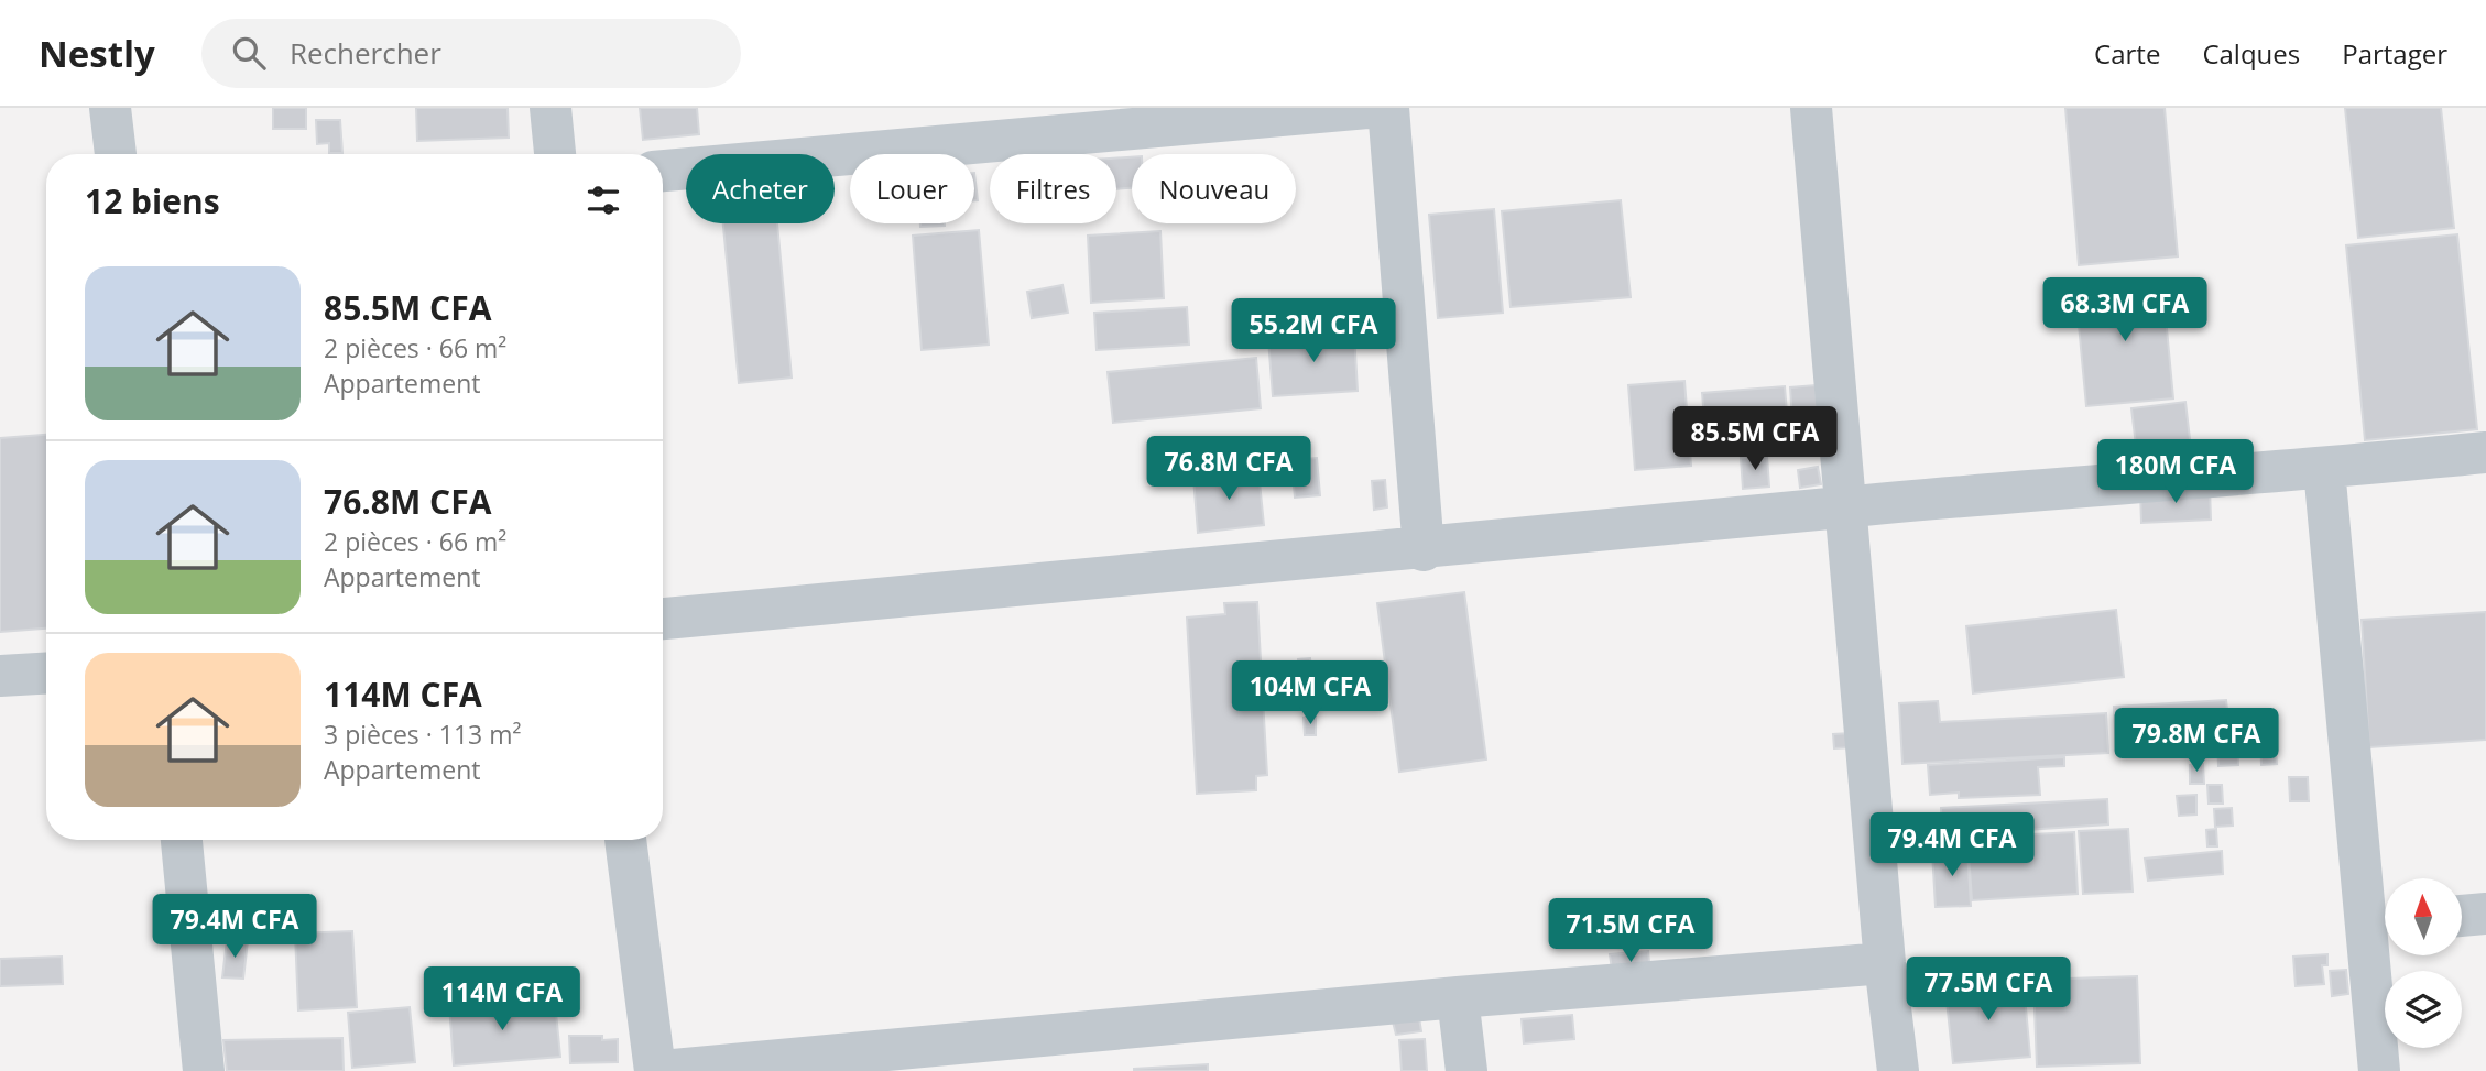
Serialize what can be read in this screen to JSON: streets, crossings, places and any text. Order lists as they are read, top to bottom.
{
  "north": "top",
  "page": {
    "header": "Nestly",
    "search": "Rechercher",
    "nav": ["Carte", "Calques", "Partager"],
    "chip": [
      "Acheter",
      "Louer",
      "Filtres",
      "Nouveau"
    ],
    "heading": "12 biens",
    "list": [
      {
        "name": "85.5M CFA",
        "note": "2 pièces · 66 m² · Appartement"
      },
      {
        "name": "76.8M CFA",
        "note": "2 pièces · 66 m² · Appartement"
      },
      {
        "name": "114M CFA",
        "note": "3 pièces · 113 m² · Appartement"
      }
    ],
    "price": [
      "68.3M CFA",
      "55.2M CFA",
      "85.5M CFA",
      "76.8M CFA",
      "180M CFA",
      "104M CFA",
      "79.8M CFA",
      "79.4M CFA",
      "79.4M CFA",
      "71.5M CFA",
      "77.5M CFA",
      "114M CFA"
    ]
  }
}
